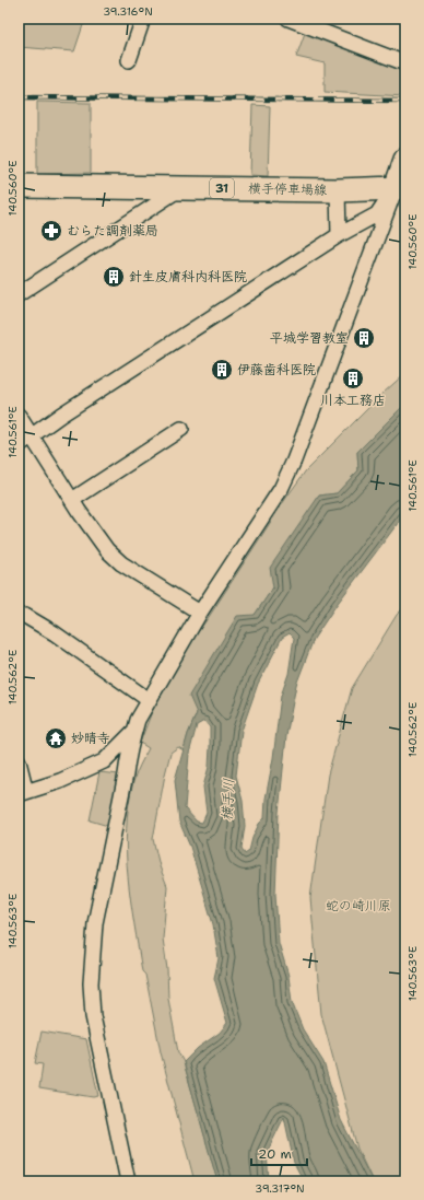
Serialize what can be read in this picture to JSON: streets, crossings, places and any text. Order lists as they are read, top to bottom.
{
  "streets": {
    "main road": ["31", "横手停車場線"]
  },
  "water": ["横手川"],
  "parks": ["蛇の崎川原"],
  "places": {
    "pharmacy": ["むらた調剤薬局"],
    "building": [
      "針生皮膚科内科医院",
      "平城学習教室",
      "伊藤歯科医院",
      "川本工務店"
    ],
    "temple": ["妙晴寺"]
  },
  "scale_bar": "20 m",
  "coordinates": [
    "39.316°N",
    "140.560°E",
    "140.561°E",
    "140.562°E",
    "140.563°E",
    "39.317°N"
  ]
}
